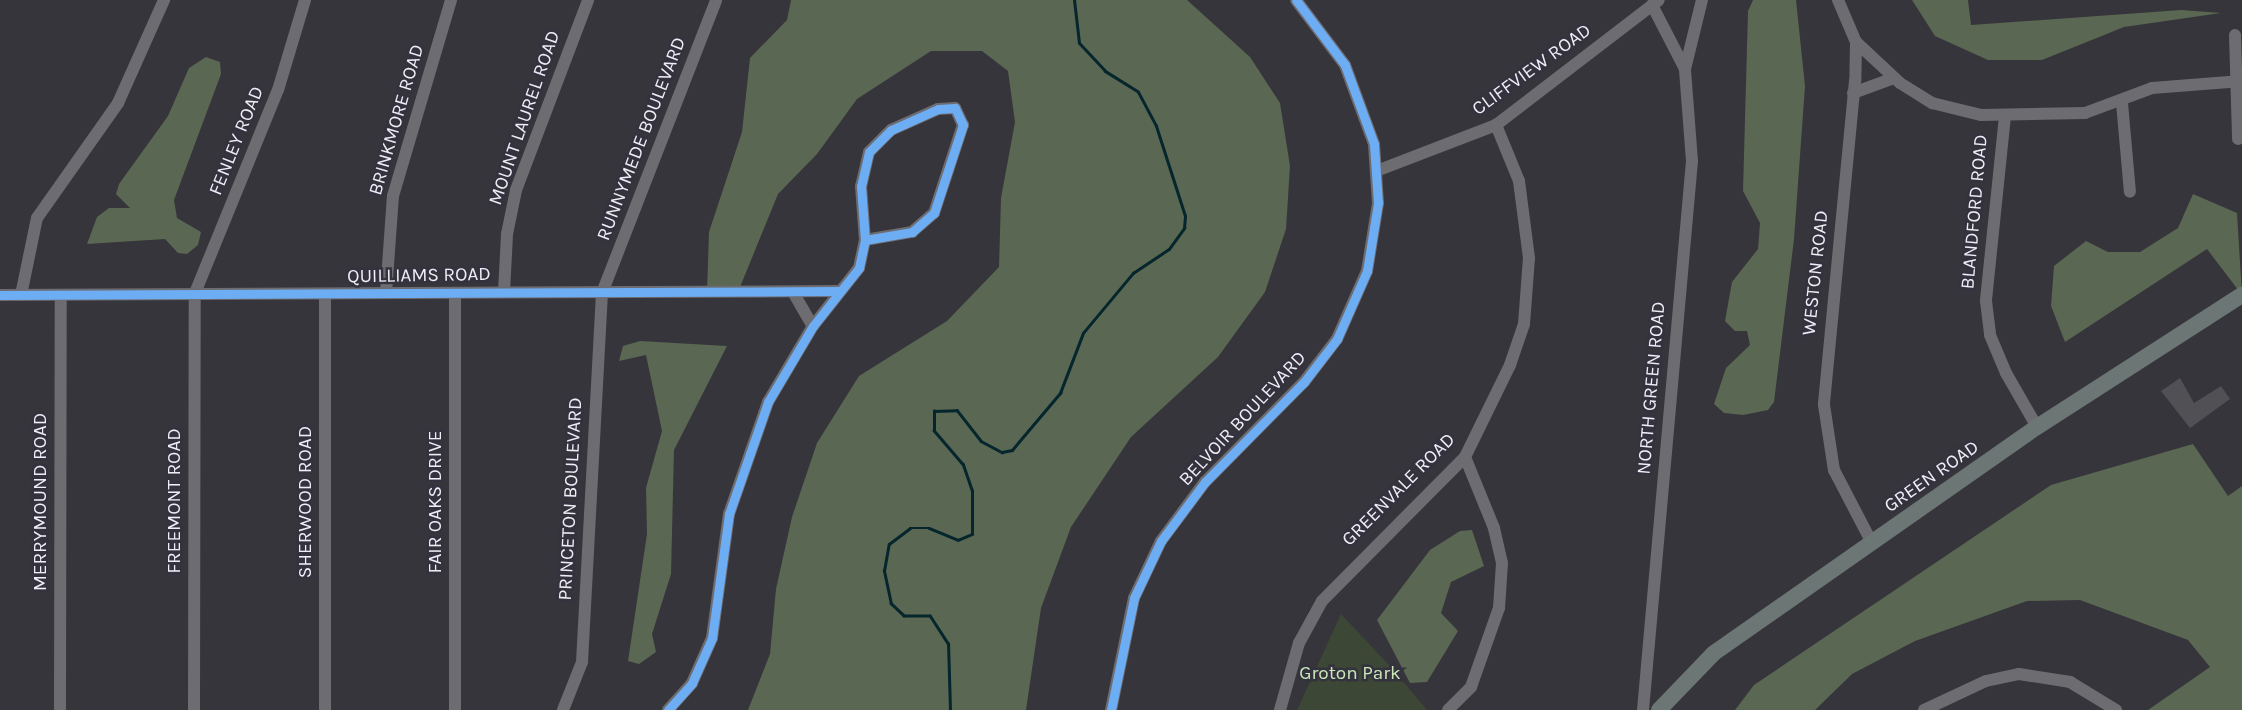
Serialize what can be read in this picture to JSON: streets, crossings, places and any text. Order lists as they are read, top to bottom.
{
  "streets": {
    "main road": ["GREEN ROAD"],
    "street": [
      "CLIFFVIEW ROAD",
      "MOUNT LAUREL ROAD",
      "BRINKMORE ROAD",
      "RUNNYMEDE BOULEVARD",
      "FENLEY ROAD",
      "BLANDFORD ROAD",
      "WESTON ROAD",
      "QUILLIAMS ROAD",
      "NORTH GREEN ROAD",
      "BELVOIR BOULEVARD",
      "GREENVALE ROAD",
      "PRINCETON BOULEVARD",
      "FREEMONT ROAD",
      "MERRYMOUND ROAD",
      "SHERWOOD ROAD",
      "FAIR OAKS DRIVE"
    ]
  },
  "crossings": [
    ["CLIFFVIEW ROAD", "NORTH GREEN ROAD"],
    ["CLIFFVIEW ROAD", "BELVOIR BOULEVARD"],
    ["CLIFFVIEW ROAD", "GREENVALE ROAD"],
    ["MOUNT LAUREL ROAD", "QUILLIAMS ROAD"],
    ["BRINKMORE ROAD", "QUILLIAMS ROAD"],
    ["RUNNYMEDE BOULEVARD", "QUILLIAMS ROAD"],
    ["RUNNYMEDE BOULEVARD", "PRINCETON BOULEVARD"],
    ["FENLEY ROAD", "QUILLIAMS ROAD"],
    ["FENLEY ROAD", "FREEMONT ROAD"],
    ["BLANDFORD ROAD", "GREEN ROAD"],
    ["WESTON ROAD", "GREEN ROAD"],
    ["QUILLIAMS ROAD", "PRINCETON BOULEVARD"],
    ["QUILLIAMS ROAD", "FREEMONT ROAD"],
    ["QUILLIAMS ROAD", "MERRYMOUND ROAD"],
    ["QUILLIAMS ROAD", "SHERWOOD ROAD"],
    ["QUILLIAMS ROAD", "FAIR OAKS DRIVE"]
  ],
  "parks": ["Groton Park"]
}
